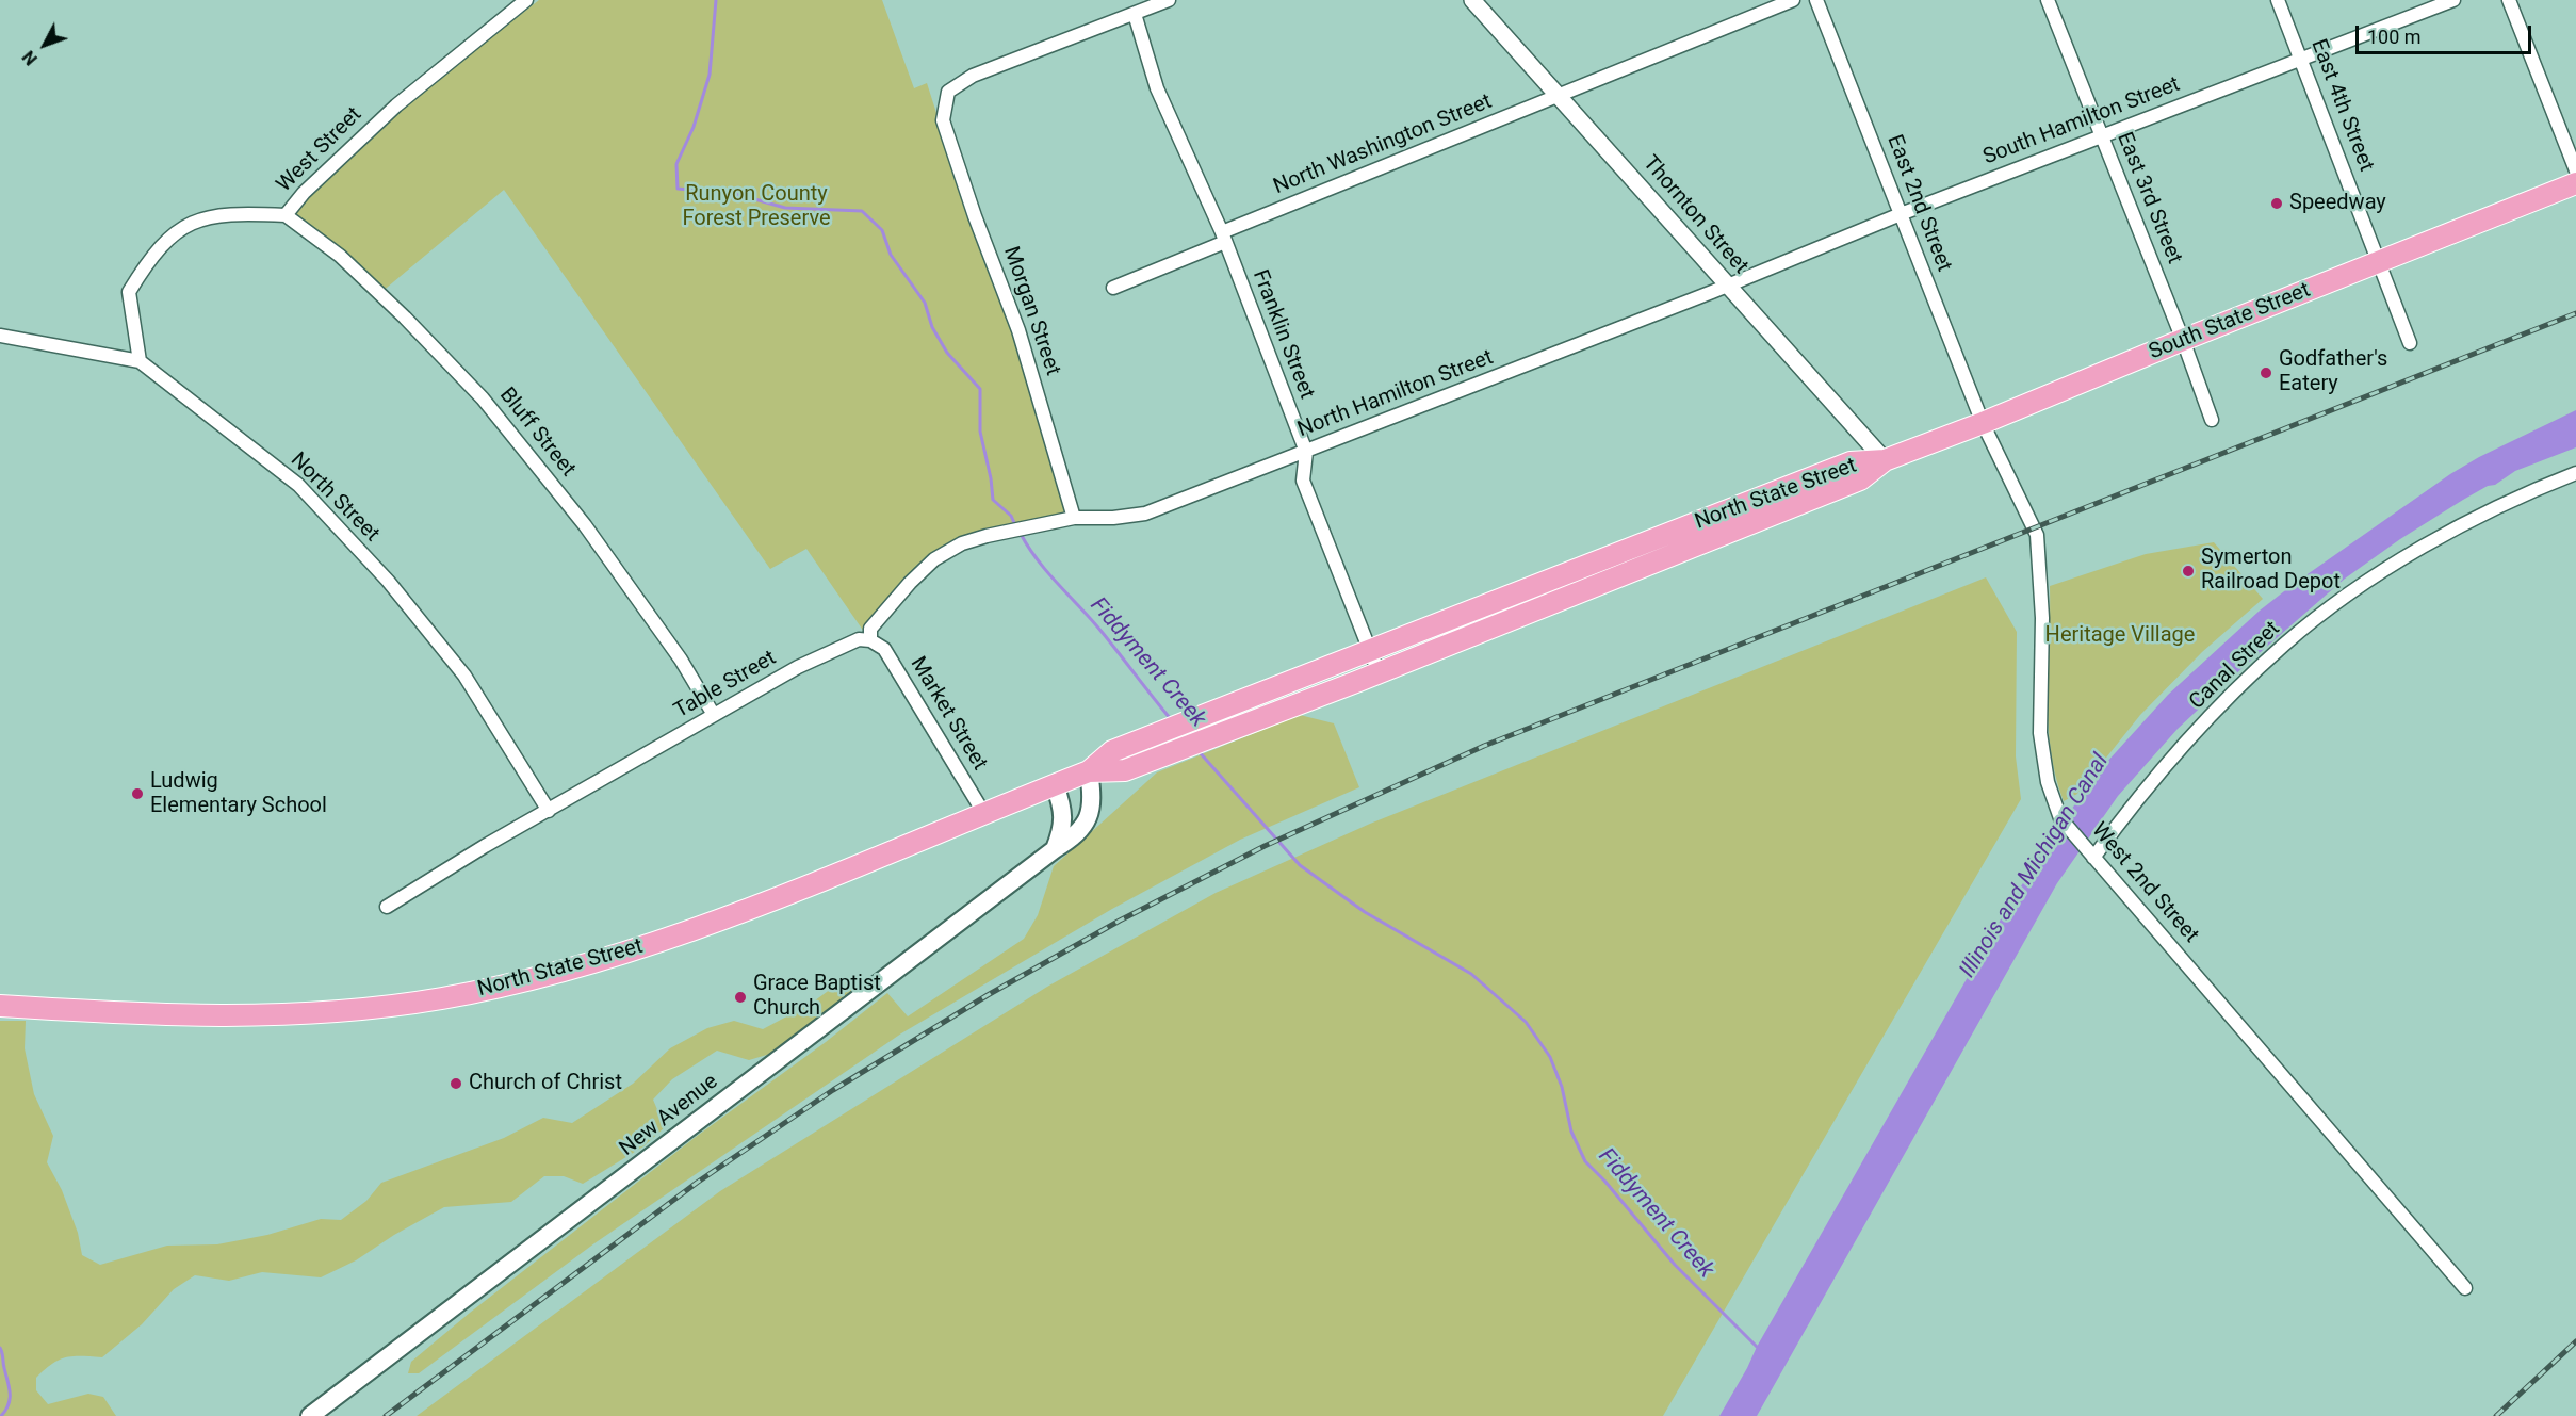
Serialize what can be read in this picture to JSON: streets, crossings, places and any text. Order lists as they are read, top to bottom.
{
  "streets": {
    "main road": ["South State Street", "North State Street", "New Avenue"],
    "street": [
      "East 4th Street",
      "South Hamilton Street",
      "North Washington Street",
      "West Street",
      "East 3rd Street",
      "East 2nd Street",
      "Thornton Street",
      "Morgan Street",
      "Franklin Street",
      "North Hamilton Street",
      "Bluff Street",
      "North Street",
      "Canal Street",
      "Table Street",
      "Market Street",
      "West 2nd Street"
    ]
  },
  "crossings": [
    ["East 4th Street", "South Hamilton Street"],
    ["East 4th Street", "South State Street"],
    ["South Hamilton Street", "East 3rd Street"],
    ["South Hamilton Street", "East 2nd Street"],
    ["South Hamilton Street", "Thornton Street"],
    ["South Hamilton Street", "North Hamilton Street"],
    ["North Washington Street", "Thornton Street"],
    ["North Washington Street", "Franklin Street"],
    ["West Street", "Bluff Street"],
    ["West Street", "North Street"],
    ["East 3rd Street", "South State Street"],
    ["East 2nd Street", "South State Street"],
    ["East 2nd Street", "West 2nd Street"],
    ["Thornton Street", "South State Street"],
    ["Thornton Street", "North Hamilton Street"],
    ["Thornton Street", "North State Street"],
    ["Morgan Street", "Franklin Street"],
    ["Morgan Street", "North Hamilton Street"],
    ["South State Street", "North State Street"],
    ["South State Street", "West 2nd Street"],
    ["Franklin Street", "North Hamilton Street"],
    ["Franklin Street", "North State Street"],
    ["Bluff Street", "Table Street"],
    ["North State Street", "Market Street"],
    ["North State Street", "New Avenue"],
    ["North Street", "Table Street"],
    ["Canal Street", "West 2nd Street"],
    ["Table Street", "Market Street"]
  ],
  "water": ["Fiddyment Creek", "Illinois and Michigan Canal"],
  "parks": ["Runyon County Forest Preserve", "Heritage Village"],
  "places": [
    "Speedway",
    "Godfather's Eatery",
    "Symerton Railroad Depot",
    "Ludwig Elementary School",
    "Grace Baptist Church",
    "Church of Christ"
  ],
  "scale_bar": "100 m",
  "north": "bottom left"
}
